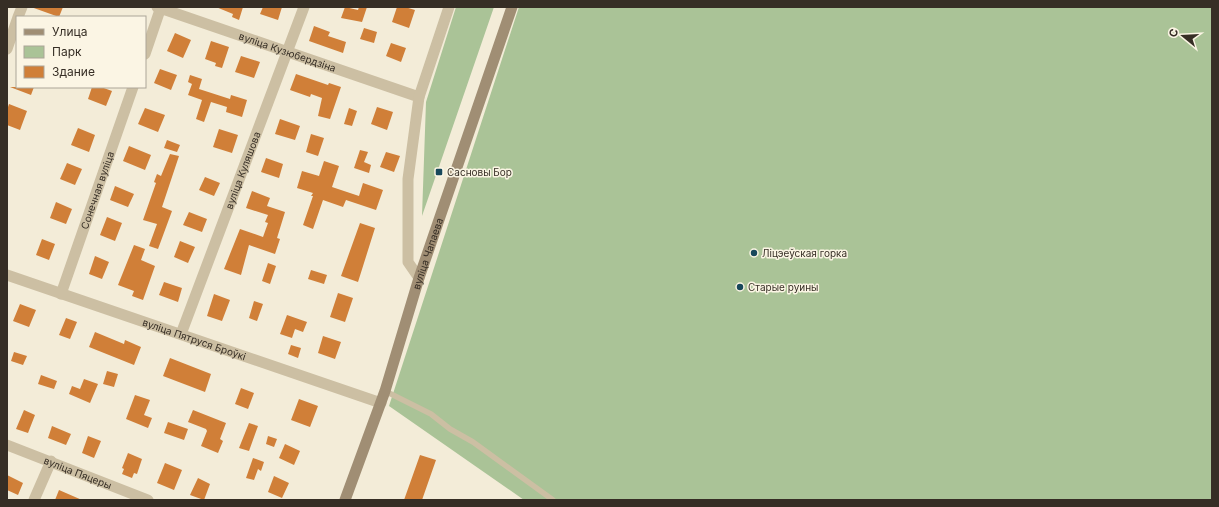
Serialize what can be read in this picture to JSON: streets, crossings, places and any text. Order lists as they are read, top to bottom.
{
  "streets": {
    "main road": ["вуліца Чапаева"],
    "street": [
      "вуліца Кузюбердзіна",
      "вуліца Куляшова",
      "Сонечная вуліца",
      "вуліца Пятруся Броўкі",
      "вуліца Пяцеры"
    ]
  },
  "crossings": [
    ["вуліца Кузюбердзіна", "вуліца Куляшова"],
    ["вуліца Куляшова", "вуліца Пятруся Броўкі"],
    ["Сонечная вуліца", "вуліца Пятруся Броўкі"],
    ["вуліца Чапаева", "вуліца Пятруся Броўкі"]
  ],
  "places": {
    "transit": ["Сасновы Бор"],
    "other": ["Ліцэеўская горка", "Старые руины"]
  },
  "legend": ["Улица", "Парк", "Здание"],
  "north": "left"
}
